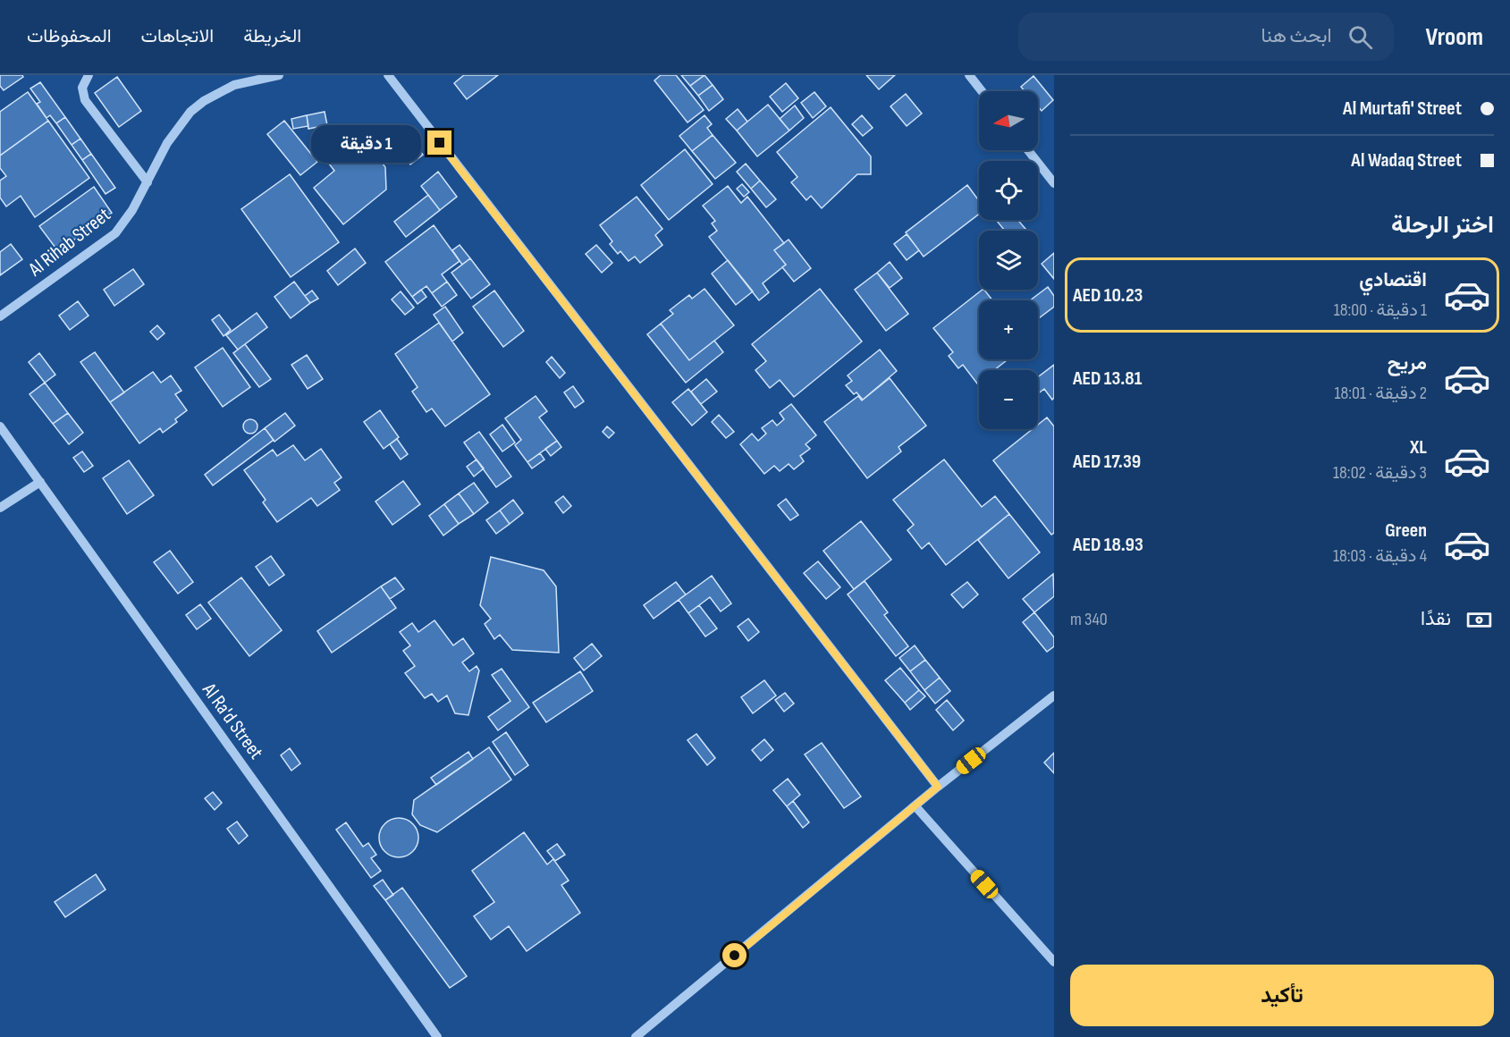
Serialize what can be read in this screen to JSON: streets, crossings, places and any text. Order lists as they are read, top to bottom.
{
  "streets": {
    "street": ["Al Rihab Street", "Al Ra'd Street"]
  },
  "north": "left",
  "page": {
    "header": "Vroom",
    "search": "ابحث هنا",
    "nav": ["الخريطة", "الاتجاهات", "المحفوظات"],
    "banner": ["Al Murtafi' Street", "Al Wadaq Street"],
    "map_buttons": ["+", "−"],
    "bubble": "1 دقيقة",
    "heading": "اختر الرحلة",
    "list": [
      {
        "name": "اقتصادي",
        "note": "1 دقيقة · 18:00",
        "value": "AED 10.23"
      },
      {
        "name": "مريح",
        "note": "2 دقيقة · 18:01",
        "value": "AED 13.81"
      },
      {
        "name": "XL",
        "note": "3 دقيقة · 18:02",
        "value": "AED 17.39"
      },
      {
        "name": "Green",
        "note": "4 دقيقة · 18:03",
        "value": "AED 18.93"
      }
    ],
    "pay": ["نقدًا", "340 m"],
    "buttons": "تأكيد"
  }
}
